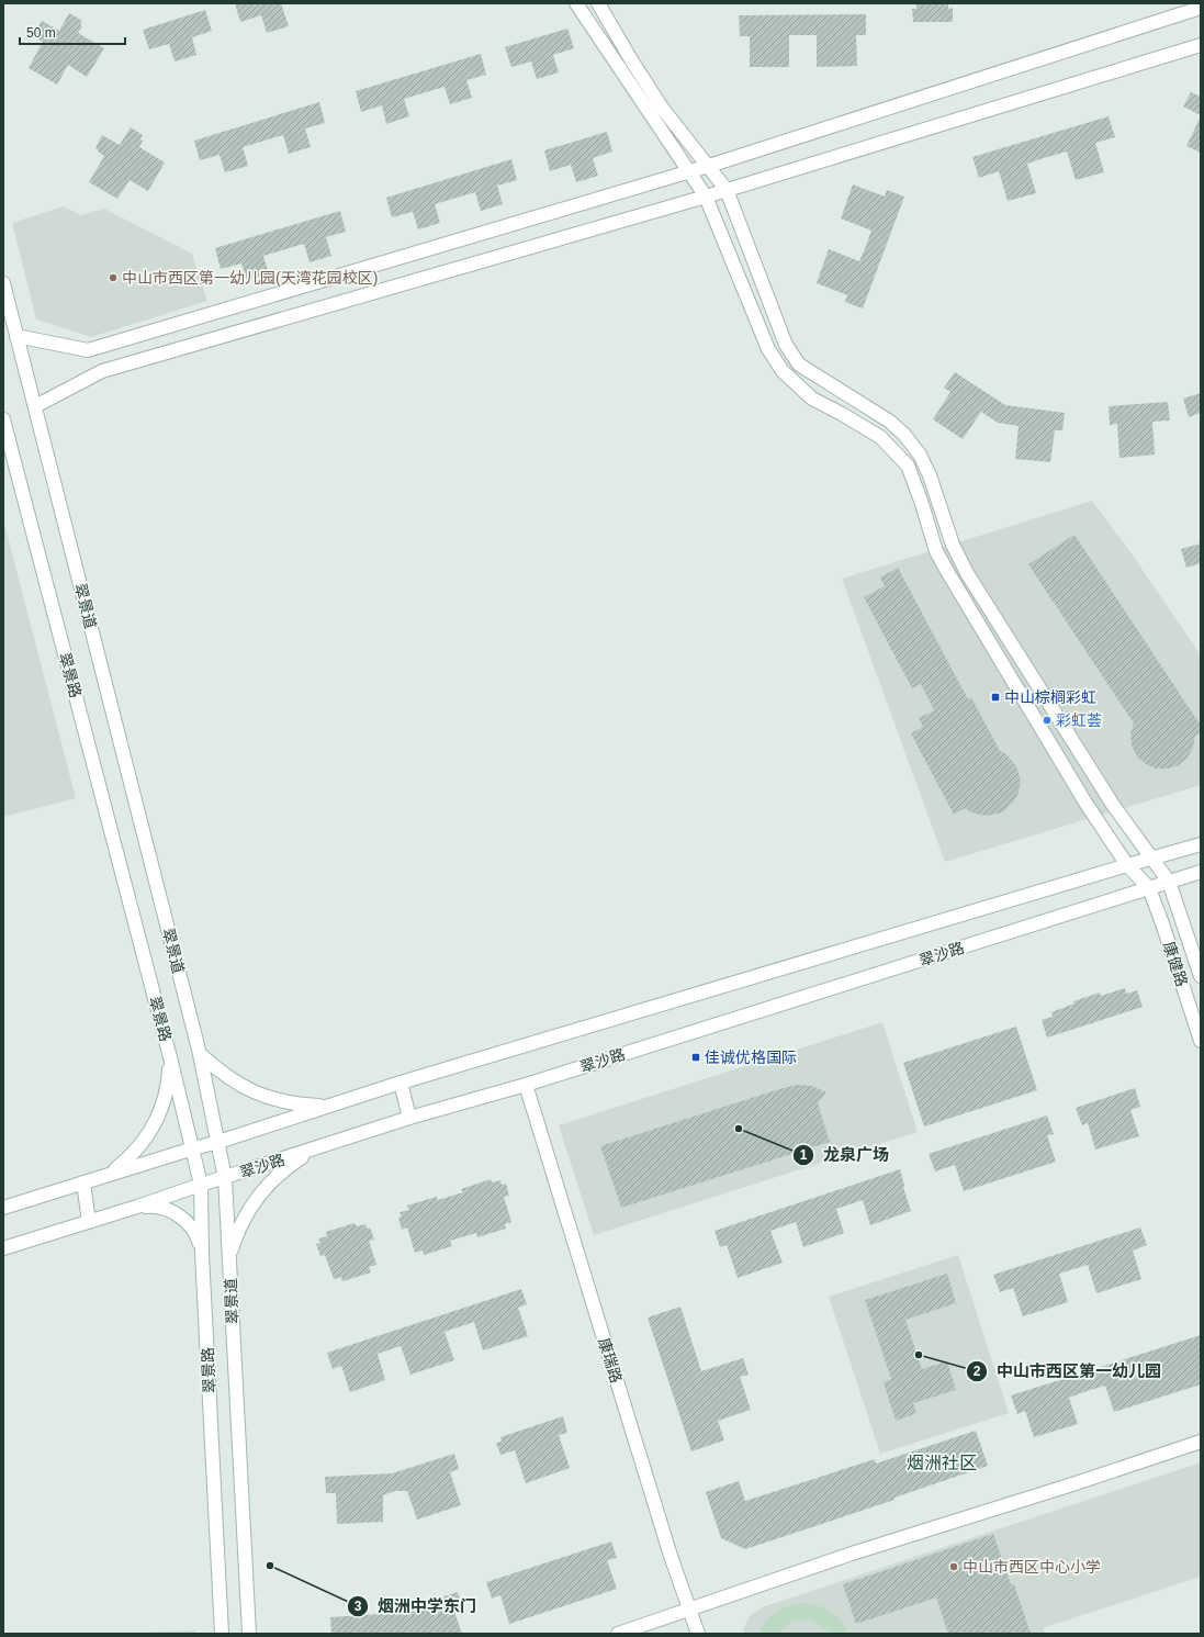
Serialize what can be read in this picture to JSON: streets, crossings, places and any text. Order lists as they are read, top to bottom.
{
  "streets": {
    "street": [
      "翠景道",
      "翠景路",
      "翠沙路",
      "康健路",
      "康瑞路"
    ]
  },
  "crossings": [
    ["翠景道", "翠沙路"],
    ["翠景路", "翠沙路"],
    ["翠沙路", "康健路"],
    ["翠沙路", "康瑞路"]
  ],
  "districts": ["烟洲社区"],
  "places": {
    "other": [
      "中山市西区第一幼儿园(天湾花园校区)",
      "彩虹荟",
      "龙泉广场",
      "中山市西区第一幼儿园",
      "烟洲中学东门",
      "中山市西区中心小学"
    ],
    "transit": ["中山棕榈彩虹", "佳诚优格国际"]
  },
  "scale_bar": "50 m"
}
